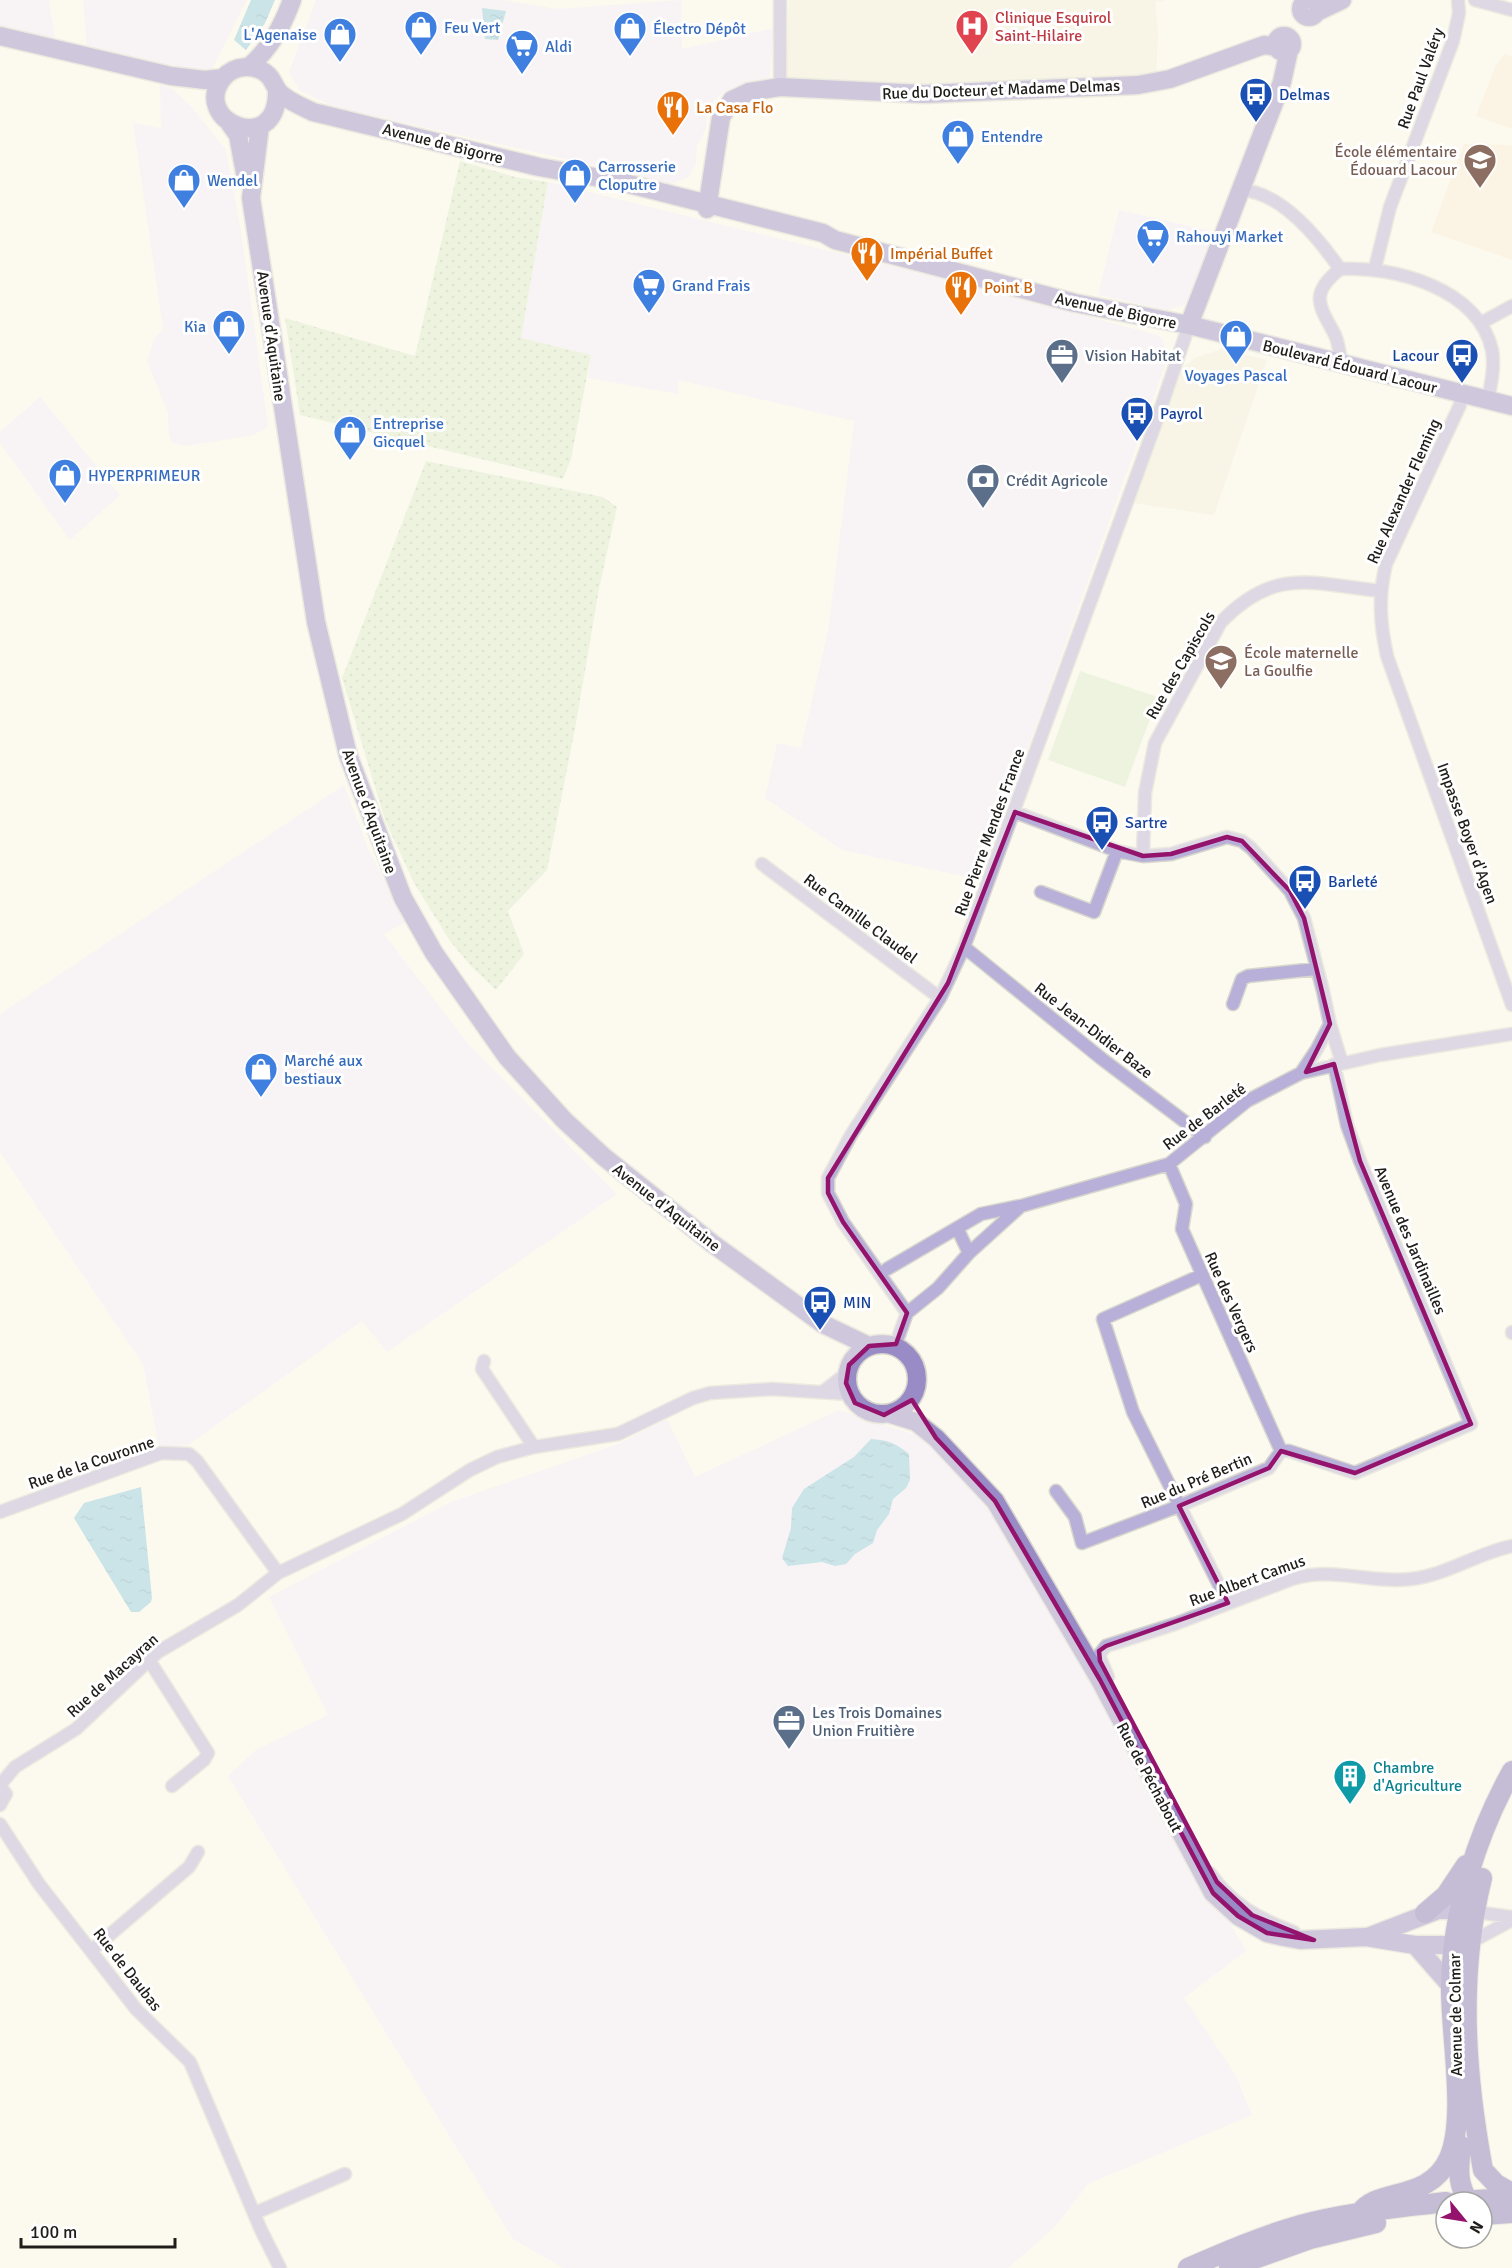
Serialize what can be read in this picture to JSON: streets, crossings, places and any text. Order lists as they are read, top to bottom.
{
  "streets": {
    "main road": ["Avenue de Colmar"],
    "street": [
      "Rue Paul Valéry",
      "Rue du Docteur et Madame Delmas",
      "Avenue de Bigorre",
      "Avenue d'Aquitaine",
      "Boulevard Édouard Lacour",
      "Rue Alexander Fleming",
      "Rue des Capiscols",
      "Rue Pierre Mendes France",
      "Impasse Boyer d'Agen",
      "Rue Camille Claudel",
      "Rue Jean-Didier Baze",
      "Rue de Barleté",
      "Avenue des Jardinailles",
      "Rue des Vergers",
      "Rue de la Couronne",
      "Rue du Pré Bertin",
      "Rue Albert Camus",
      "Rue de Macayran",
      "Rue de Péchabout",
      "Rue de Daubas"
    ]
  },
  "crossings": [
    ["Rue du Docteur et Madame Delmas", "Avenue de Bigorre"],
    ["Avenue de Bigorre", "Avenue d'Aquitaine"],
    ["Avenue de Bigorre", "Boulevard Édouard Lacour"],
    ["Avenue de Bigorre", "Rue Pierre Mendes France"],
    ["Avenue d'Aquitaine", "Rue de Macayran"],
    ["Avenue d'Aquitaine", "Rue de Péchabout"],
    ["Boulevard Édouard Lacour", "Rue Alexander Fleming"],
    ["Boulevard Édouard Lacour", "Rue Pierre Mendes France"],
    ["Rue Alexander Fleming", "Rue des Capiscols"],
    ["Rue Alexander Fleming", "Impasse Boyer d'Agen"],
    ["Rue des Capiscols", "Avenue des Jardinailles"],
    ["Rue Pierre Mendes France", "Rue Camille Claudel"],
    ["Rue Pierre Mendes France", "Rue Jean-Didier Baze"],
    ["Rue Pierre Mendes France", "Rue de Barleté"],
    ["Rue Pierre Mendes France", "Avenue des Jardinailles"],
    ["Rue Jean-Didier Baze", "Rue de Barleté"],
    ["Rue de Barleté", "Avenue des Jardinailles"],
    ["Rue de Barleté", "Rue des Vergers"],
    ["Avenue des Jardinailles", "Rue des Vergers"],
    ["Avenue des Jardinailles", "Rue du Pré Bertin"],
    ["Rue des Vergers", "Rue du Pré Bertin"],
    ["Rue de la Couronne", "Rue de Macayran"],
    ["Rue Albert Camus", "Rue de Péchabout"],
    ["Rue de Macayran", "Rue de Péchabout"],
    ["Rue de Péchabout", "Avenue de Colmar"]
  ],
  "places": {
    "hospital": ["Clinique Esquirol Saint-Hilaire"],
    "shop": [
      "Feu Vert",
      "Électro Dépôt",
      "L'Agenaise",
      "Entendre",
      "Carrosserie Cloputre",
      "Wendel",
      "Kia",
      "Voyages Pascal",
      "Entreprise Gicquel",
      "HYPERPRIMEUR",
      "Marché aux bestiaux"
    ],
    "supermarket": ["Aldi", "Rahouyi Market", "Grand Frais"],
    "bus stop": [
      "Delmas",
      "Lacour",
      "Payrol",
      "Sartre",
      "Barleté",
      "MIN"
    ],
    "restaurant": ["La Casa Flo", "Impérial Buffet", "Point B"],
    "school or university": ["École élémentaire Édouard Lacour", "École maternelle La Goulfie"],
    "office": ["Vision Habitat", "Les Trois Domaines Union Fruitière"],
    "bank": ["Crédit Agricole"],
    "building": ["Chambre d'Agriculture"]
  },
  "scale_bar": "100 m",
  "north": "bottom right"
}
